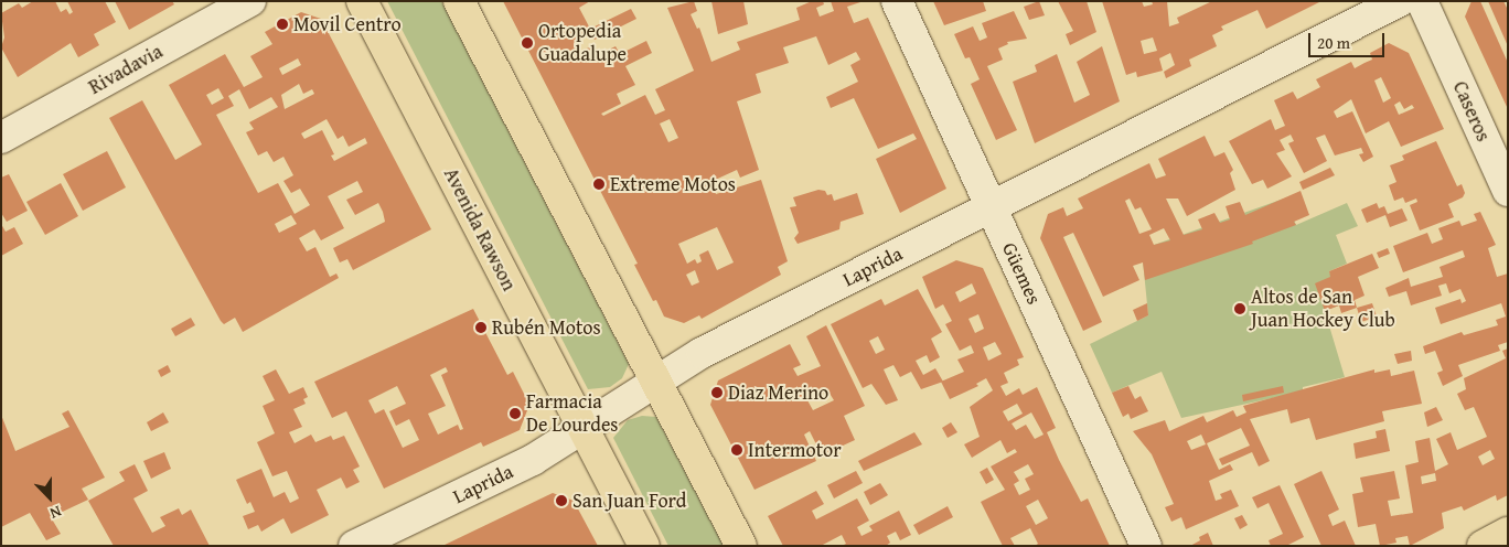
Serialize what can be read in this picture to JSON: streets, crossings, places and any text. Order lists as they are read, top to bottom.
{
  "streets": {
    "main road": ["Avenida Rawson"],
    "street": [
      "Rivadavia",
      "Caseros",
      "Laprida",
      "Güemes"
    ]
  },
  "crossings": [
    ["Avenida Rawson", "Laprida"],
    ["Laprida", "Güemes"]
  ],
  "places": [
    "Movil Centro",
    "Ortopedia Guadalupe",
    "Extreme Motos",
    "Altos de San Juan Hockey Club",
    "Rubén Motos",
    "Diaz Merino",
    "Farmacia De Lourdes",
    "Intermotor",
    "San Juan Ford"
  ],
  "scale_bar": "20 m",
  "north": "bottom"
}
